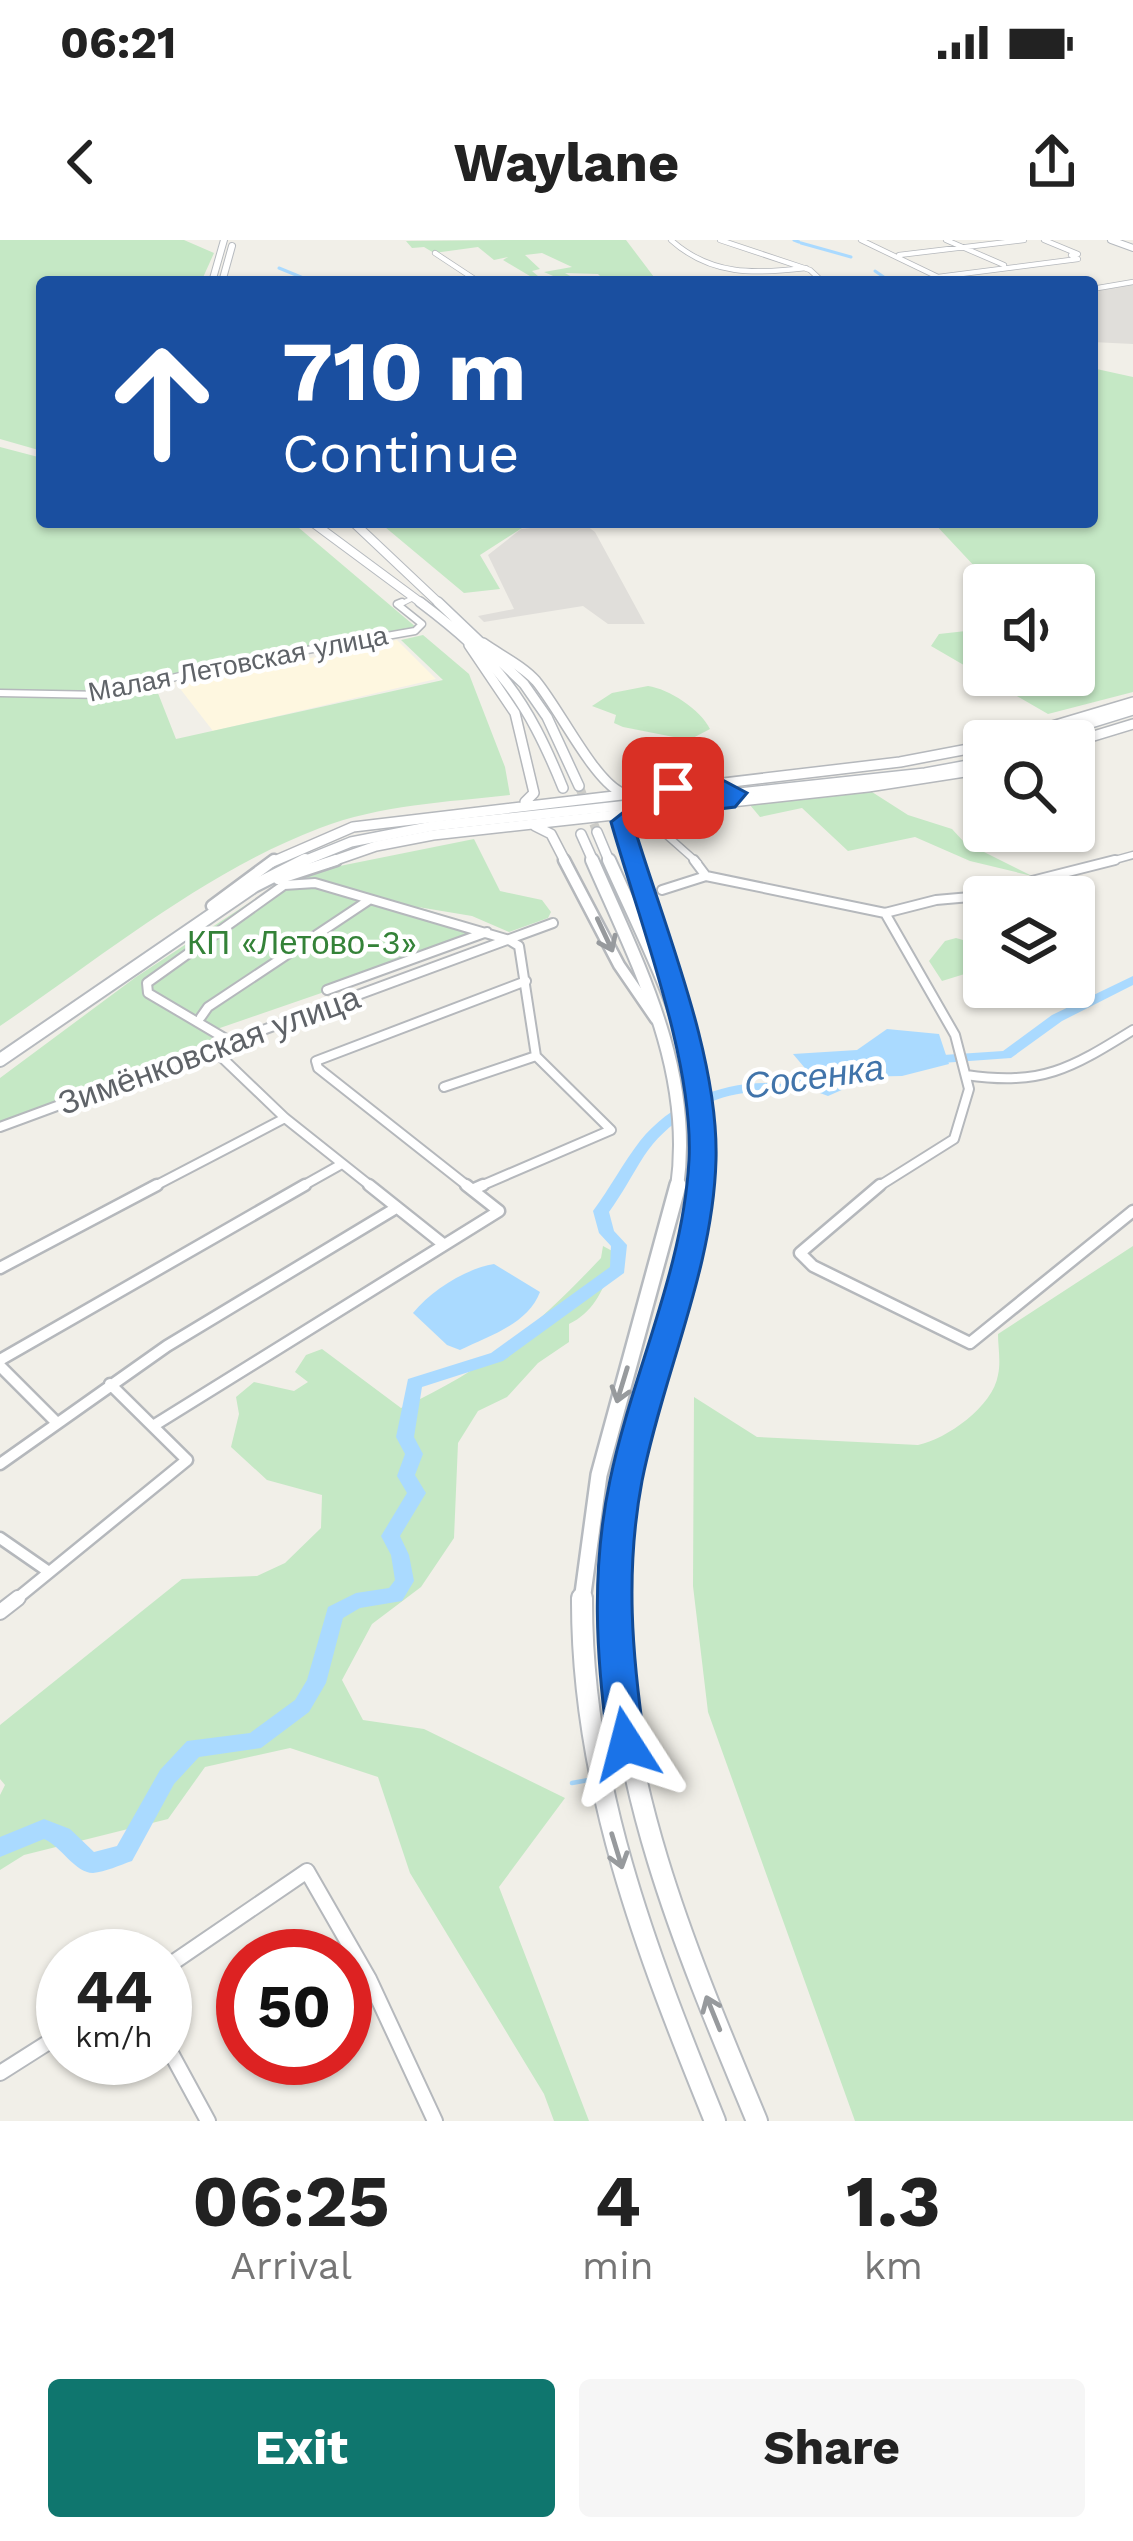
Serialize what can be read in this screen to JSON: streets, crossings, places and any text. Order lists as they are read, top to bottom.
{
  "streets": {
    "street": ["Малая Летовская улица", "Зимёнковская улица"]
  },
  "water": ["Сосенка"],
  "parks": ["КП «Летово-3»"],
  "page": {
    "status": "06:21",
    "header": "Waylane",
    "turn": ["710 m", "Continue"],
    "speed": "44 km/h",
    "limit": "50",
    "eta": [
      "06:25",
      "Arrival",
      "4",
      "min",
      "1.3",
      "km"
    ],
    "buttons": ["Exit", "Share"]
  }
}
